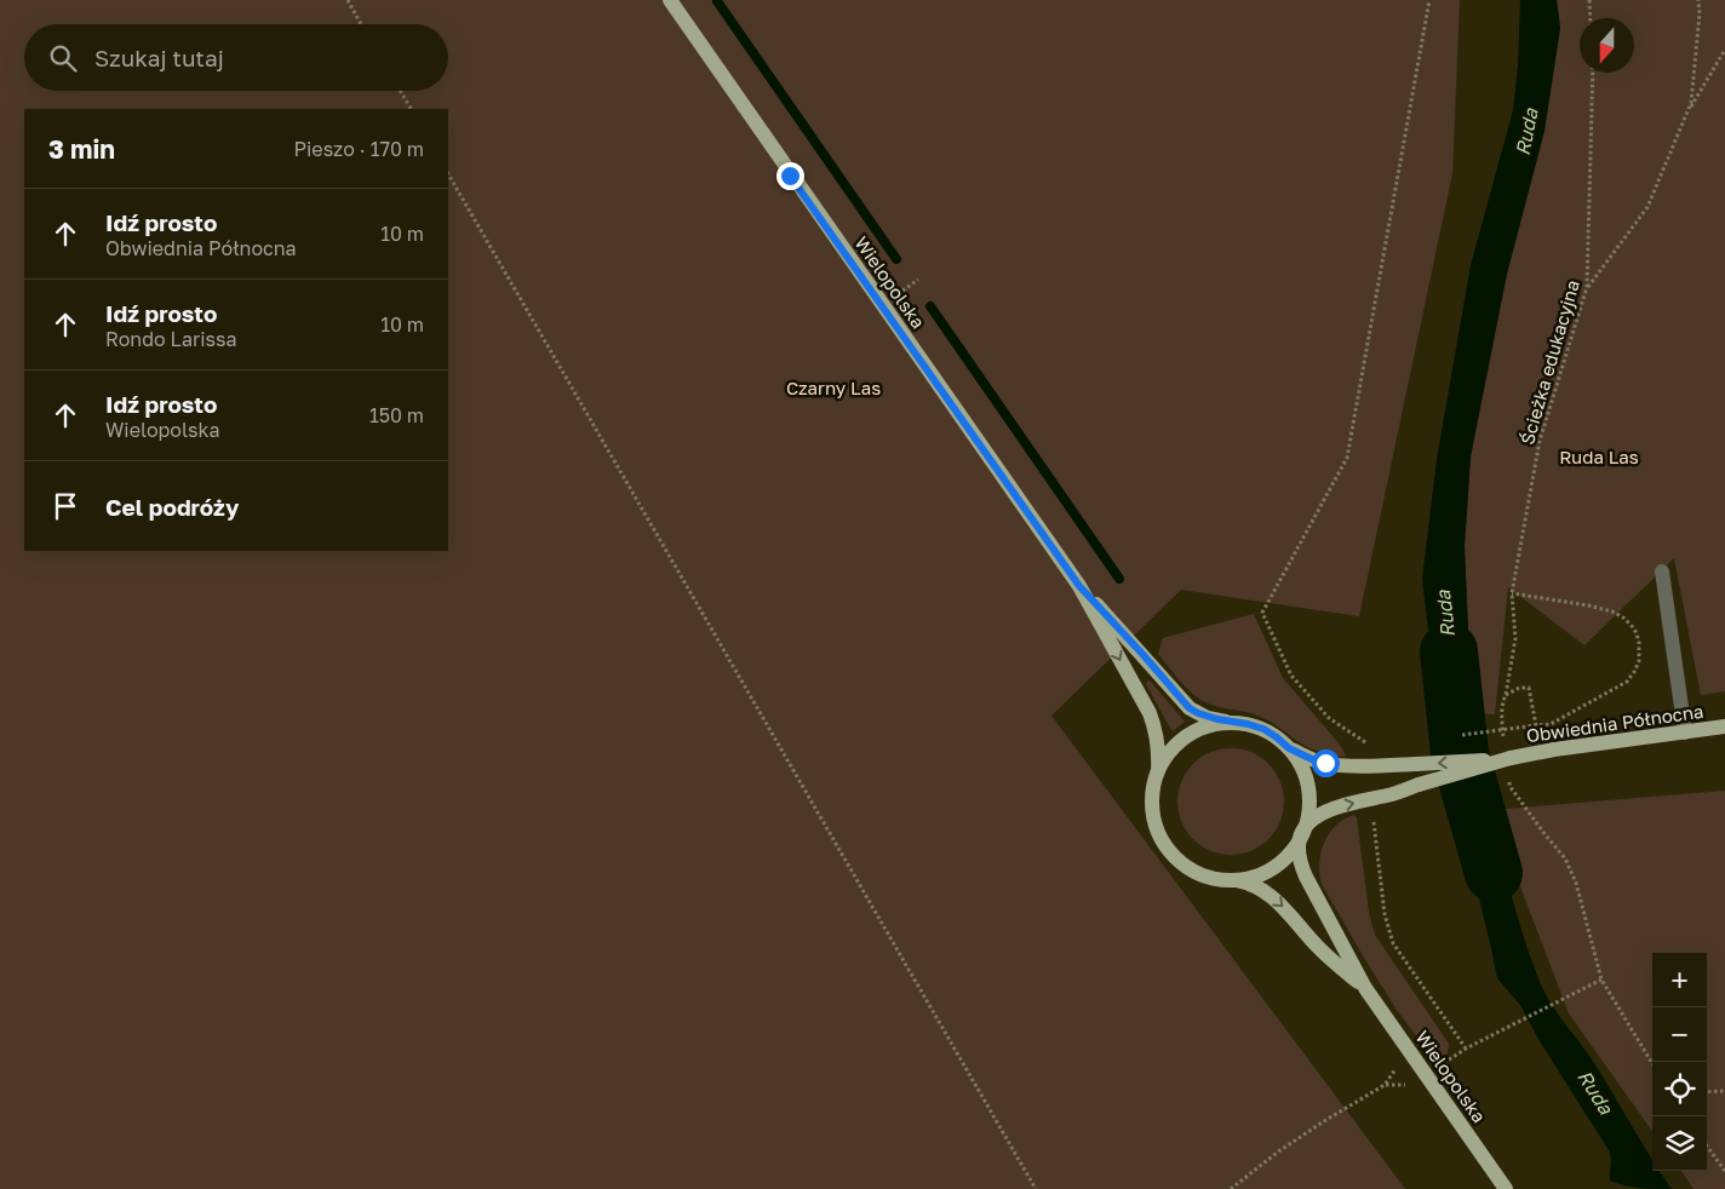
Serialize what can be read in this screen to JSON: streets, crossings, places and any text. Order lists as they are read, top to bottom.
{
  "streets": {
    "main road": ["Wielopolska", "Obwiednia Północna"],
    "path": ["Ścieżka edukacyjna"]
  },
  "crossings": [
    ["Wielopolska", "Obwiednia Północna"]
  ],
  "water": ["Ruda"],
  "parks": ["Czarny Las", "Ruda Las"],
  "north": "bottom",
  "page": {
    "search": "Szukaj tutaj",
    "heading": ["3 min", "Pieszo · 170 m"],
    "list": [
      ["Idź prosto", "Obwiednia Północna", "10 m"],
      ["Idź prosto", "Rondo Larissa", "10 m"],
      ["Idź prosto", "Wielopolska", "150 m"],
      "Cel podróży"
    ],
    "map_buttons": ["+", "−"]
  }
}
